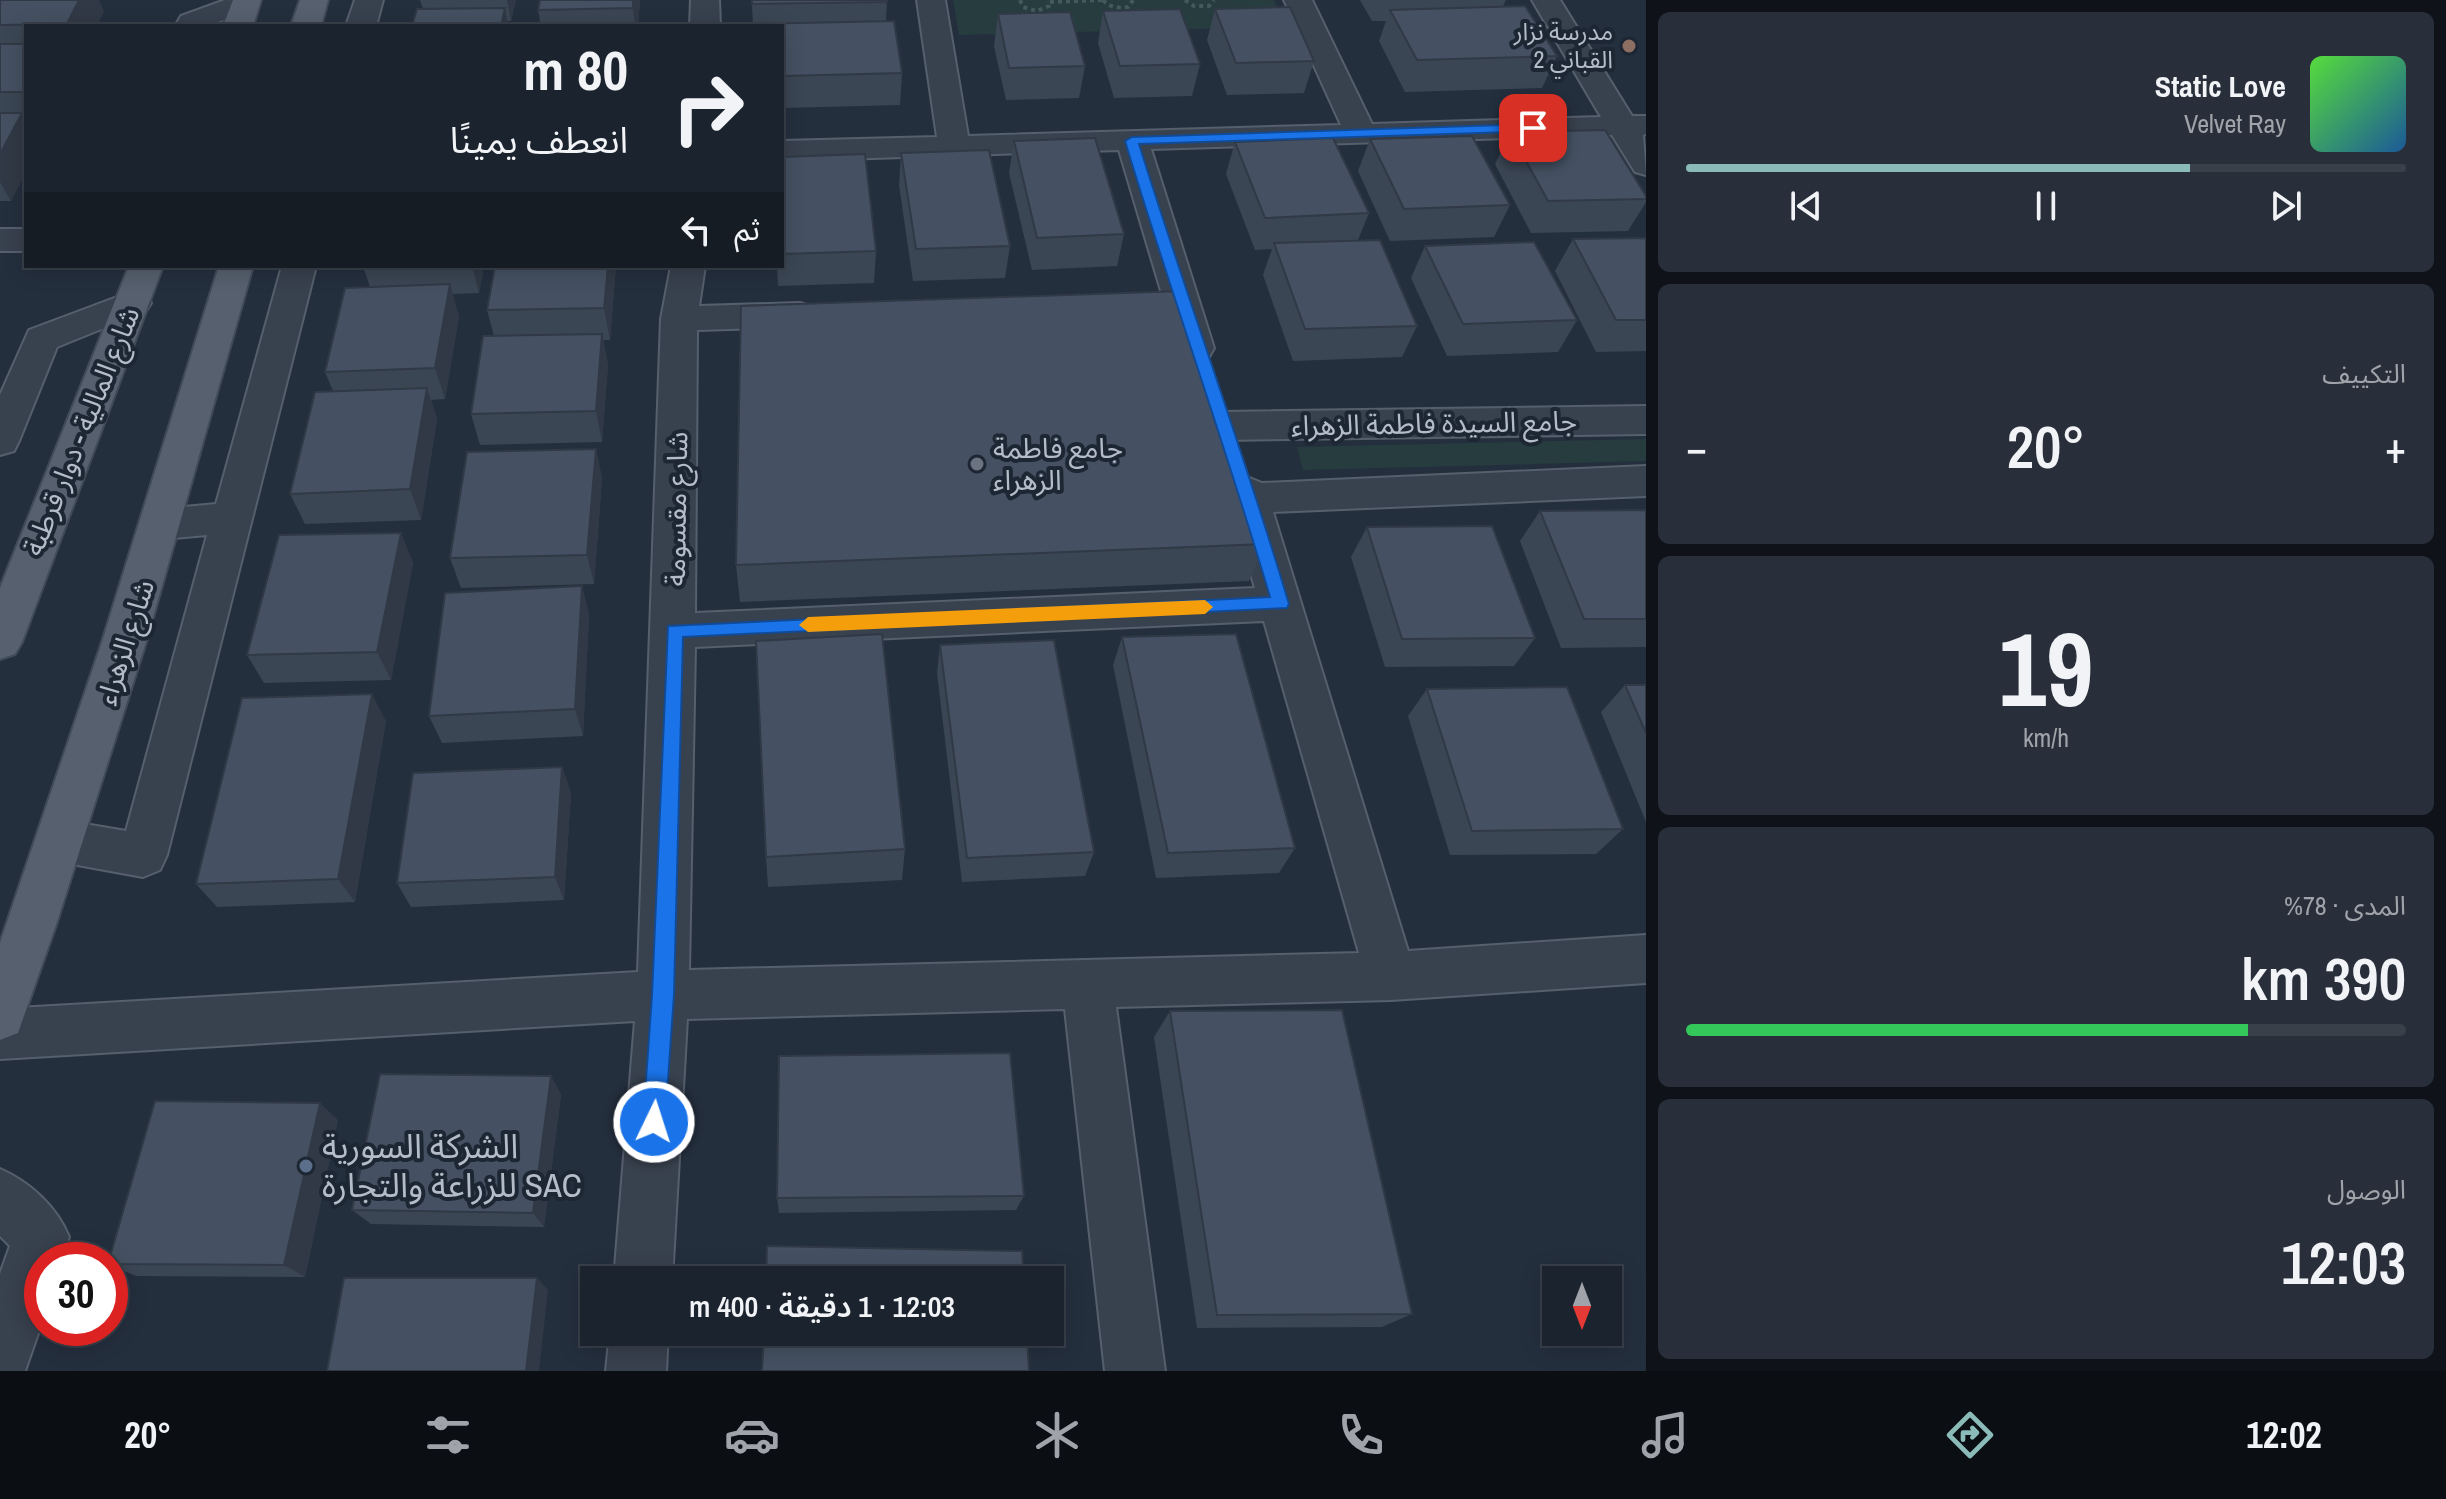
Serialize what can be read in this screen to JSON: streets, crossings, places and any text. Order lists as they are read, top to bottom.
{
  "streets": {
    "main road": ["شارع المالية - دوار قرطبة", "شارع الزهراء"],
    "street": ["جامع السيدة فاطمة الزهراء", "شارع مقسومة"]
  },
  "places": ["مدرسة نزار القباني 2", "جامع فاطمة الزهراء", "الشركة السورية للزراعة والتجارة SAC"],
  "north": "bottom",
  "page": {
    "turn": ["80 m", "انعطف يمينًا"],
    "song": ["Static Love", "Velvet Ray"],
    "then": "ثم",
    "tile": [
      "التكييف",
      ["19", "km/h"],
      ["المدى · 78%", "390 km"],
      ["الوصول", "12:03"]
    ],
    "heat": ["−", "20°", "+"],
    "limit": "30",
    "trip": "12:03 · 1 دقيقة · 400 m",
    "tabs": ["12:02", "20°"]
  }
}
